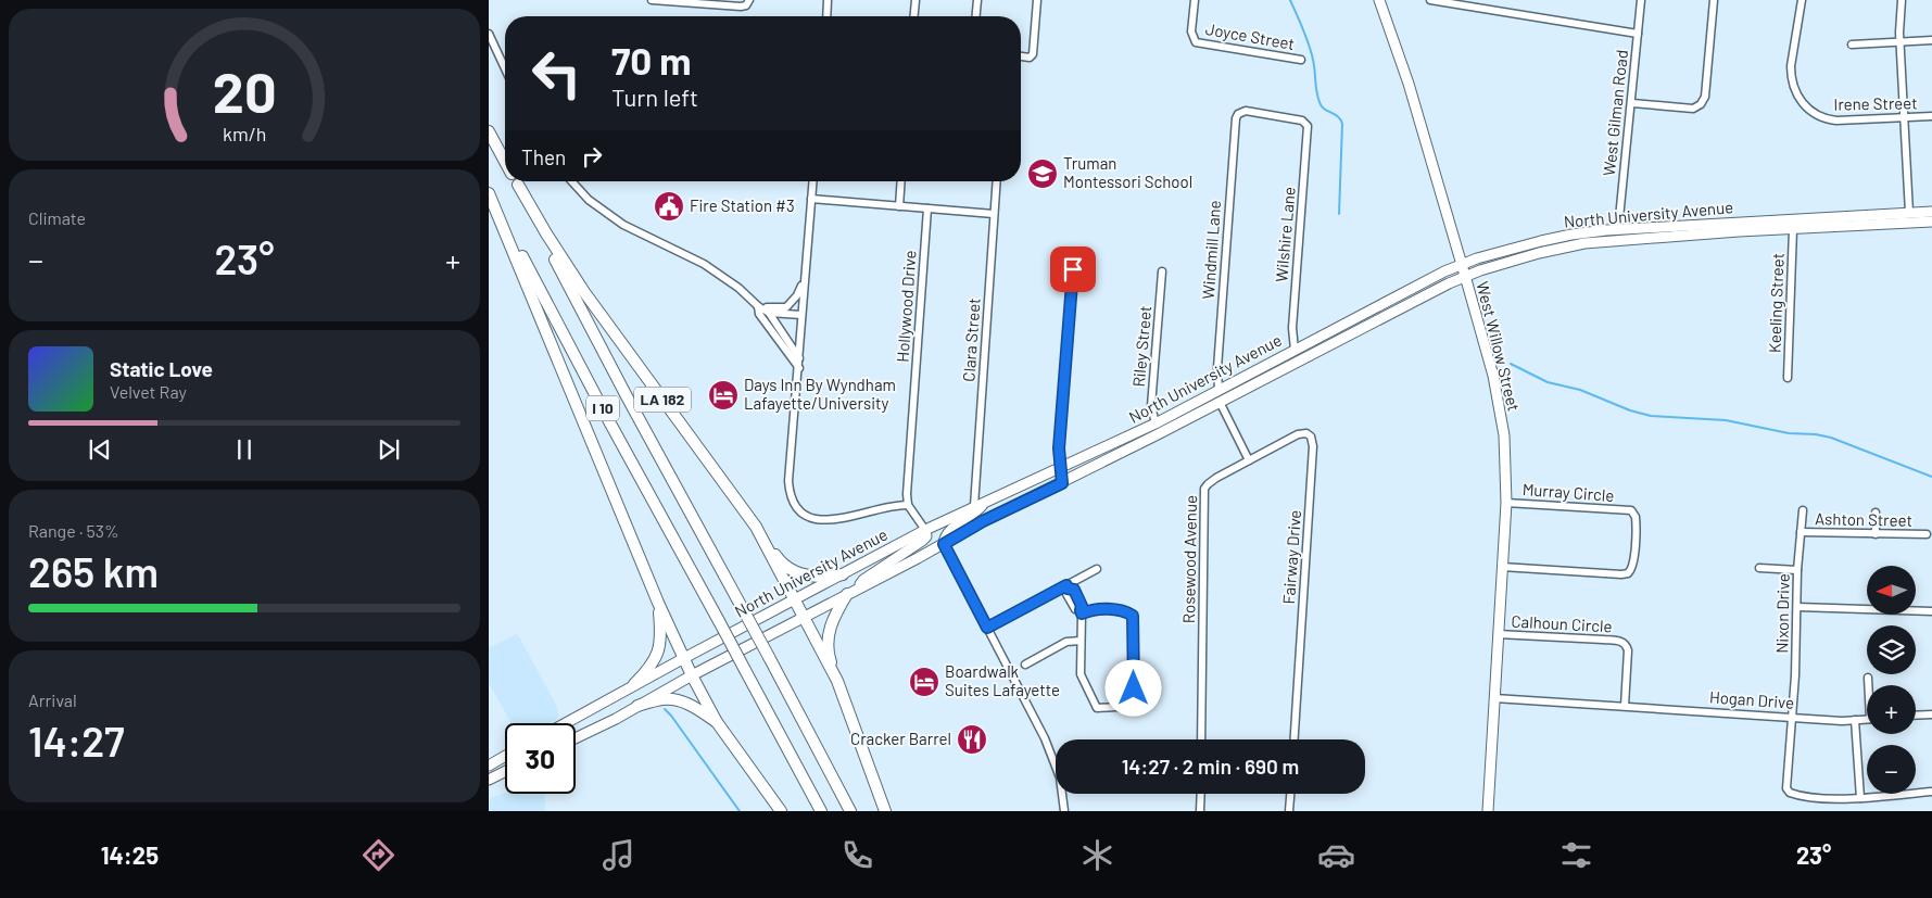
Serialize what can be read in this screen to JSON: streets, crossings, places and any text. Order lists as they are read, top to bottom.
{
  "streets": {
    "highway": ["LA 182", "I 10"],
    "main road": ["North University Avenue", "West Willow Street"],
    "street": [
      "Joyce Street",
      "Irene Street",
      "West Gilman Road",
      "Wilshire Lane",
      "Windmill Lane",
      "Keeling Street",
      "Hollywood Drive",
      "Clara Street",
      "Riley Street",
      "Murray Circle",
      "Ashton Street",
      "Fairway Drive",
      "Rosewood Avenue",
      "Nixon Drive",
      "Calhoun Circle",
      "Hogan Drive"
    ]
  },
  "crossings": [
    ["West Gilman Road", "North University Avenue"],
    ["North University Avenue", "Wilshire Lane"],
    ["North University Avenue", "Windmill Lane"],
    ["North University Avenue", "Keeling Street"],
    ["North University Avenue", "Clara Street"],
    ["North University Avenue", "Riley Street"],
    ["North University Avenue", "West Willow Street"],
    ["North University Avenue", "LA 182"],
    ["Wilshire Lane", "Windmill Lane"],
    ["West Willow Street", "Murray Circle"],
    ["West Willow Street", "Calhoun Circle"],
    ["Ashton Street", "Nixon Drive"],
    ["Fairway Drive", "Rosewood Avenue"],
    ["Nixon Drive", "Hogan Drive"],
    ["Calhoun Circle", "Hogan Drive"]
  ],
  "places": {
    "school or university": ["Truman Montessori School"],
    "public building": ["Fire Station #3"],
    "hotel": ["Days Inn By Wyndham Lafayette/University", "Boardwalk Suites Lafayette"],
    "restaurant": ["Cracker Barrel"]
  },
  "north": "left",
  "page": {
    "turn": ["70 m", "Turn left"],
    "then": "Then",
    "tile": [
      "Climate",
      ["Range · 53%", "265 km"],
      ["Arrival", "14:27"]
    ],
    "heat": ["−", "23°", "+"],
    "song": ["Static Love", "Velvet Ray"],
    "map_buttons": ["+", "−"],
    "limit": "30",
    "trip": "14:27 · 2 min · 690 m",
    "tabs": ["14:25", "23°"],
    "gauge": ["20", "km/h"]
  }
}
